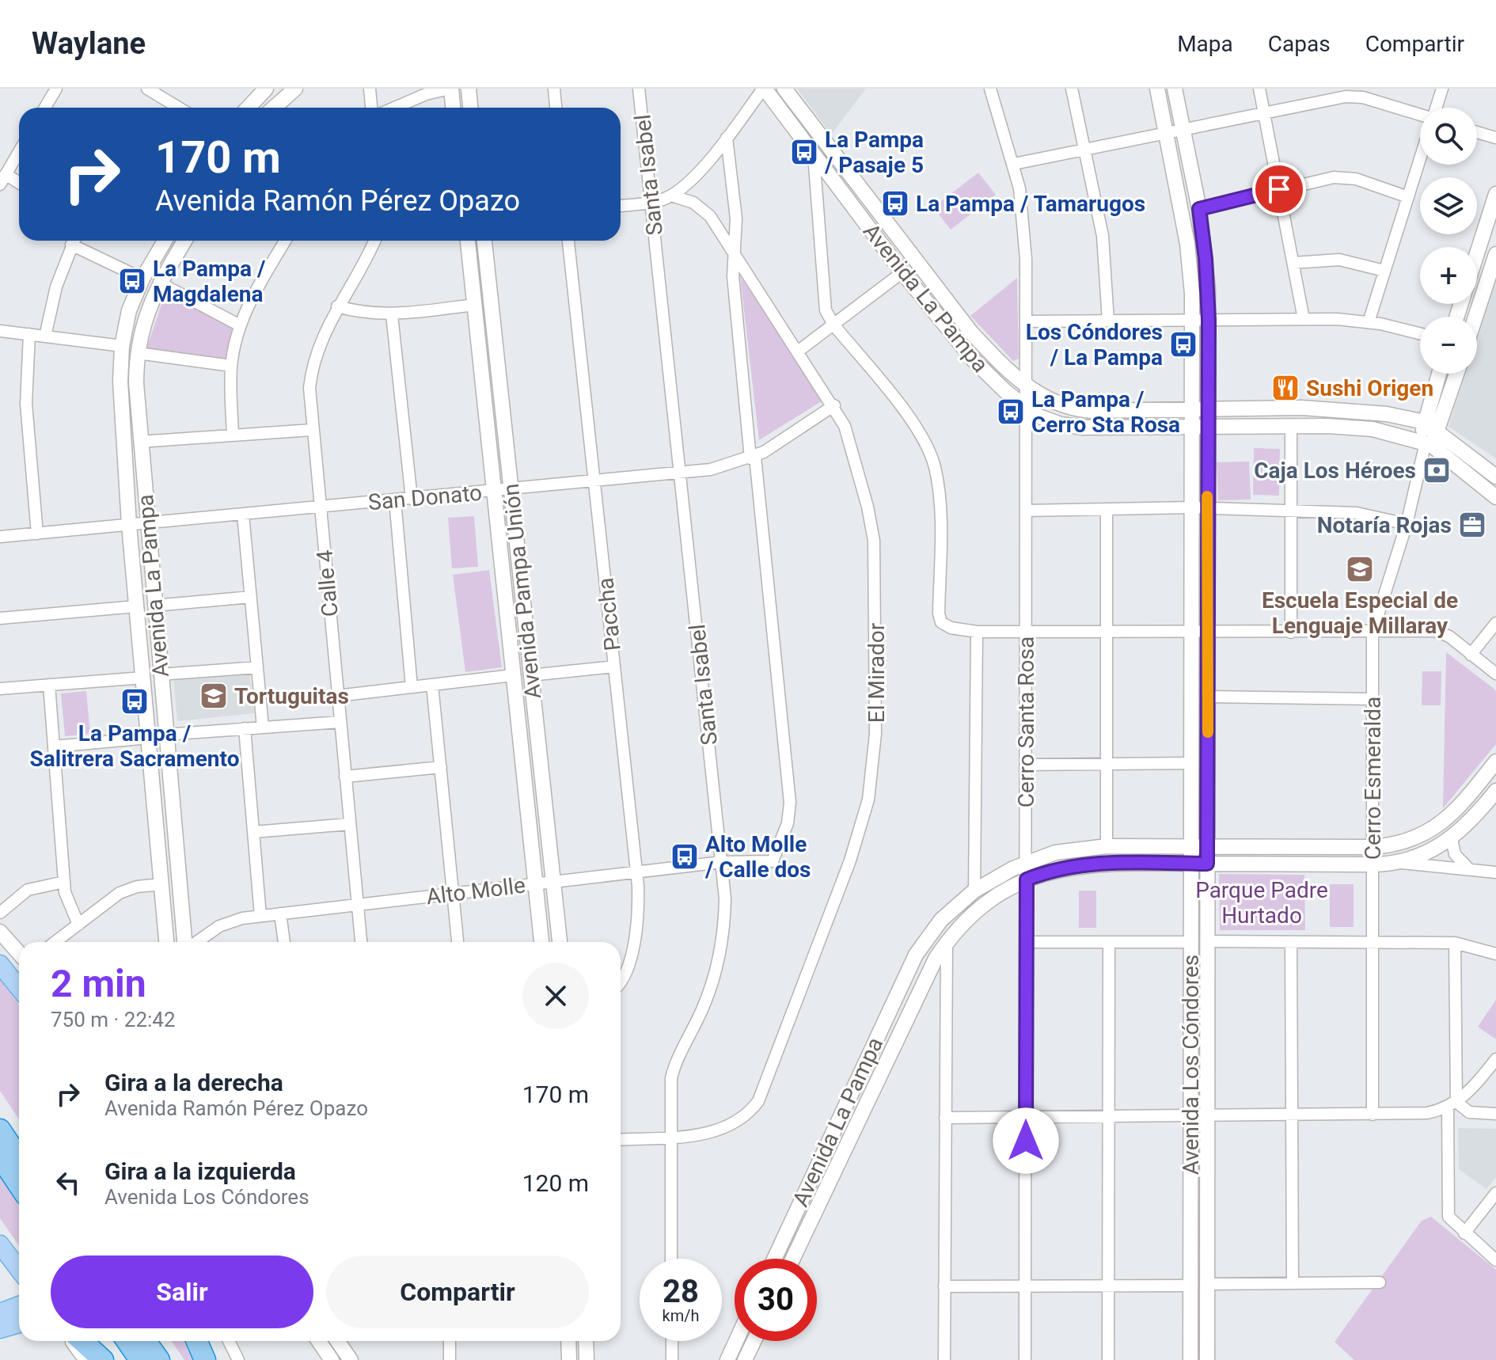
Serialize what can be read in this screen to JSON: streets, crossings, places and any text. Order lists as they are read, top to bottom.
{
  "streets": {
    "street": [
      "Santa Isabel",
      "Avenida La Pampa",
      "San Donato",
      "Calle 4",
      "Avenida Pampa Unión",
      "Paccha",
      "El Mirador",
      "Cerro Santa Rosa",
      "Cerro Esmeralda",
      "Alto Molle",
      "Avenida Los Cóndores"
    ]
  },
  "crossings": [
    ["Santa Isabel", "San Donato"],
    ["Santa Isabel", "El Mirador"],
    ["Santa Isabel", "Alto Molle"],
    ["Avenida La Pampa", "San Donato"],
    ["Avenida La Pampa", "Cerro Santa Rosa"],
    ["Avenida La Pampa", "Cerro Esmeralda"],
    ["Avenida La Pampa", "Avenida Los Cóndores"],
    ["San Donato", "Calle 4"],
    ["San Donato", "Avenida Pampa Unión"],
    ["San Donato", "Paccha"],
    ["San Donato", "El Mirador"],
    ["San Donato", "Alto Molle"],
    ["Calle 4", "Alto Molle"],
    ["Avenida Pampa Unión", "Alto Molle"],
    ["Paccha", "Alto Molle"]
  ],
  "parks": ["Parque Padre Hurtado"],
  "places": {
    "bus stop": [
      "La Pampa / Pasaje 5",
      "La Pampa / Tamarugos",
      "La Pampa / Magdalena",
      "Los Cóndores / La Pampa",
      "La Pampa / Cerro Sta Rosa",
      "La Pampa / Salitrera Sacramento",
      "Alto Molle / Calle dos"
    ],
    "restaurant": ["Sushi Origen"],
    "bank": ["Caja Los Héroes"],
    "office": ["Notaría Rojas"],
    "school or university": ["Escuela Especial de Lenguaje Millaray", "Tortuguitas"]
  },
  "page": {
    "header": "Waylane",
    "nav": ["Mapa", "Capas", "Compartir"],
    "map_buttons": ["+", "−"],
    "turn": ["170 m", "Avenida Ramón Pérez Opazo"],
    "heading": ["2 min", "750 m · 22:42"],
    "list": [
      {
        "name": "Gira a la derecha",
        "note": "Avenida Ramón Pérez Opazo",
        "value": "170 m"
      },
      {
        "name": "Gira a la izquierda",
        "note": "Avenida Los Cóndores",
        "value": "120 m"
      }
    ],
    "buttons": ["Salir", "Compartir"],
    "speed": "28 km/h",
    "limit": "30"
  }
}
